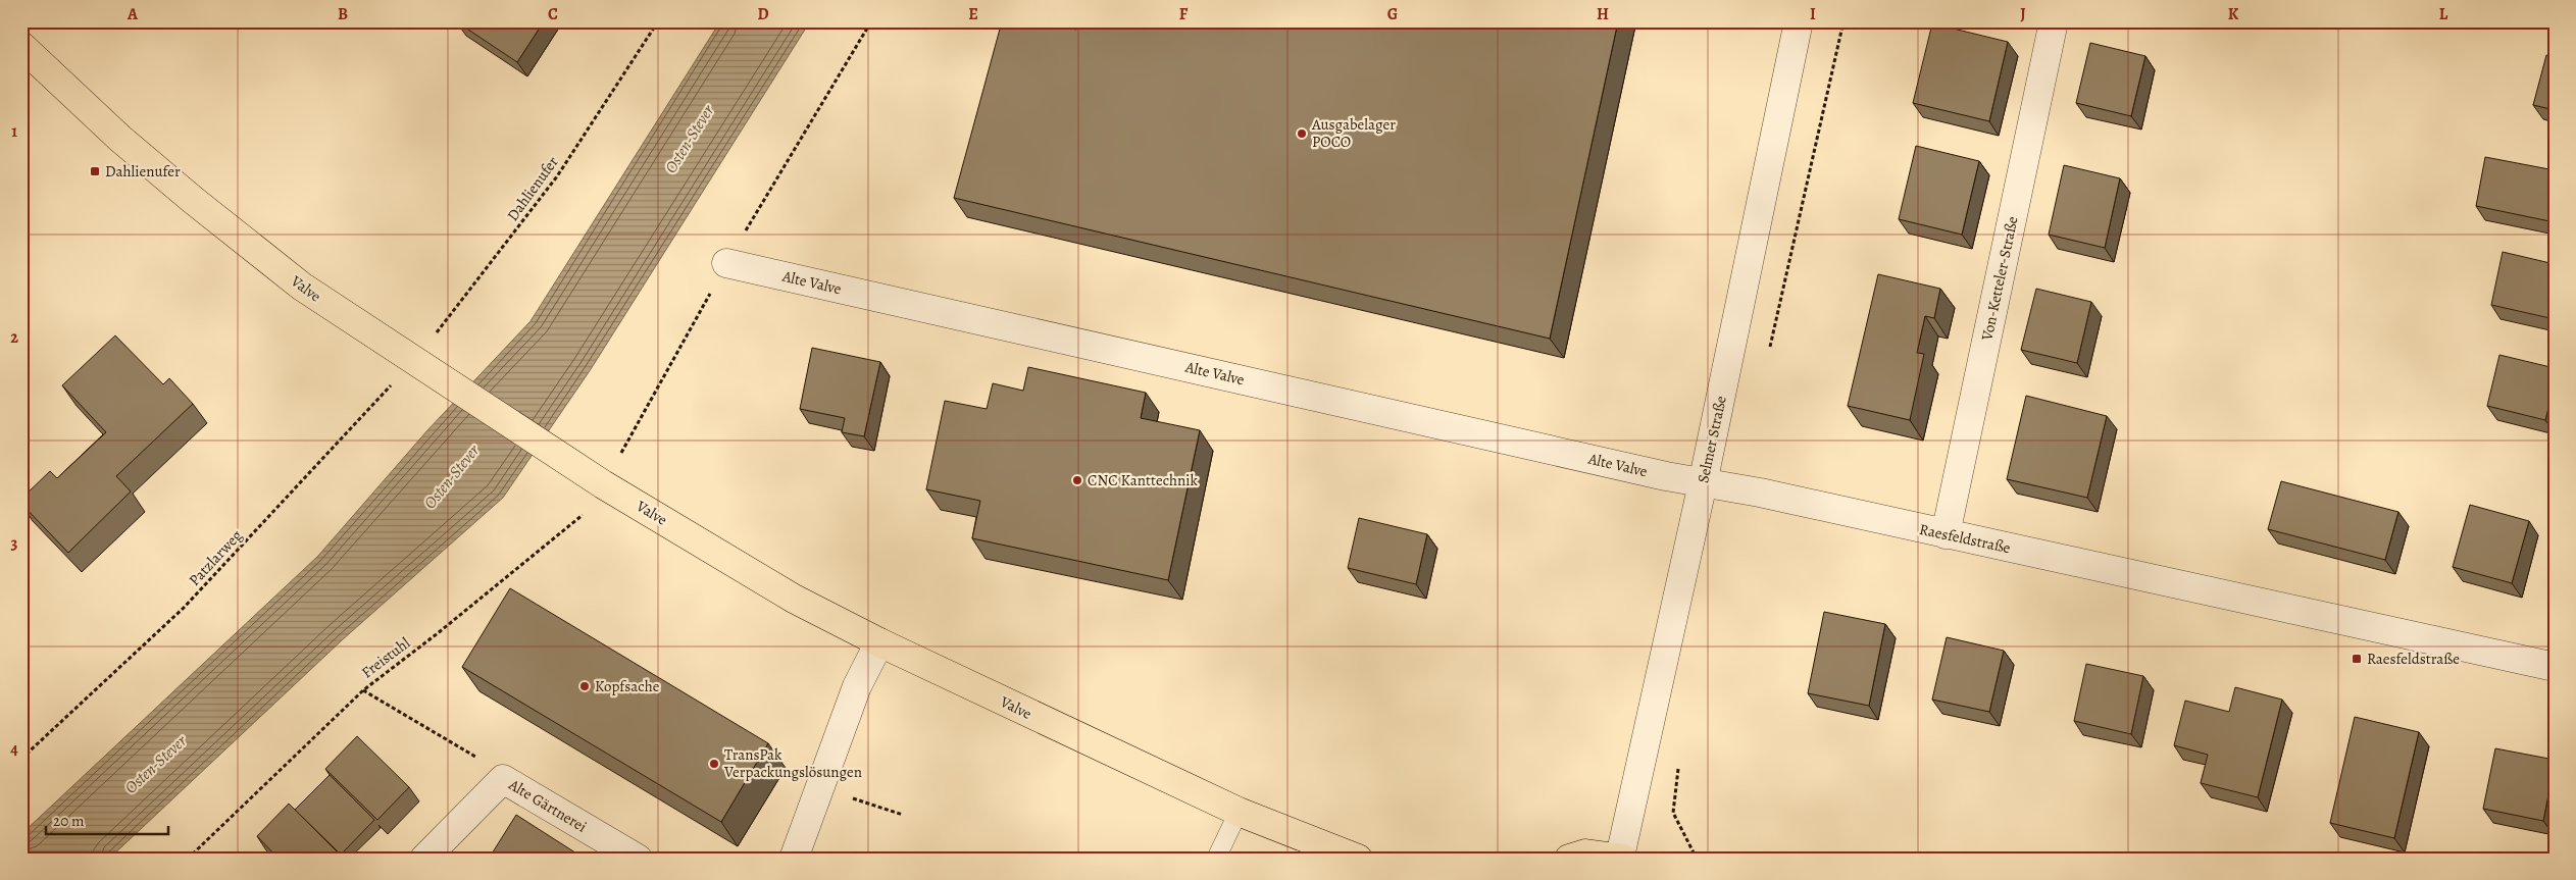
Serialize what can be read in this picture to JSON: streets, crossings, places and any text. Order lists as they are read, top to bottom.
{
  "streets": {
    "main road": ["Valve"],
    "street": [
      "Von-Ketteler-Straße",
      "Alte Valve",
      "Selmer Straße",
      "Raesfeldstraße",
      "Alte Gärtnerei"
    ],
    "path": ["Dahlienufer", "Patzlarweg", "Freistuhl"]
  },
  "crossings": [
    ["Dahlienufer", "Valve"],
    ["Dahlienufer", "Patzlarweg"],
    ["Von-Ketteler-Straße", "Raesfeldstraße"],
    ["Alte Valve", "Selmer Straße"],
    ["Alte Valve", "Raesfeldstraße"],
    ["Alte Valve", "Freistuhl"],
    ["Valve", "Patzlarweg"],
    ["Valve", "Freistuhl"],
    ["Selmer Straße", "Raesfeldstraße"]
  ],
  "water": ["Osten-Stever"],
  "places": {
    "other": [
      "Ausgabelager POCO",
      "CNC Kanttechnik",
      "Kopfsache",
      "TransPak Verpackungslösungen"
    ],
    "transit": ["Dahlienufer", "Raesfeldstraße"]
  },
  "scale_bar": "20 m",
  "grid": {
    "columns": [
      "A",
      "B",
      "C",
      "D",
      "E",
      "F",
      "G",
      "H",
      "I",
      "J",
      "K",
      "L"
    ],
    "rows": [
      "1",
      "2",
      "3",
      "4"
    ]
  }
}
